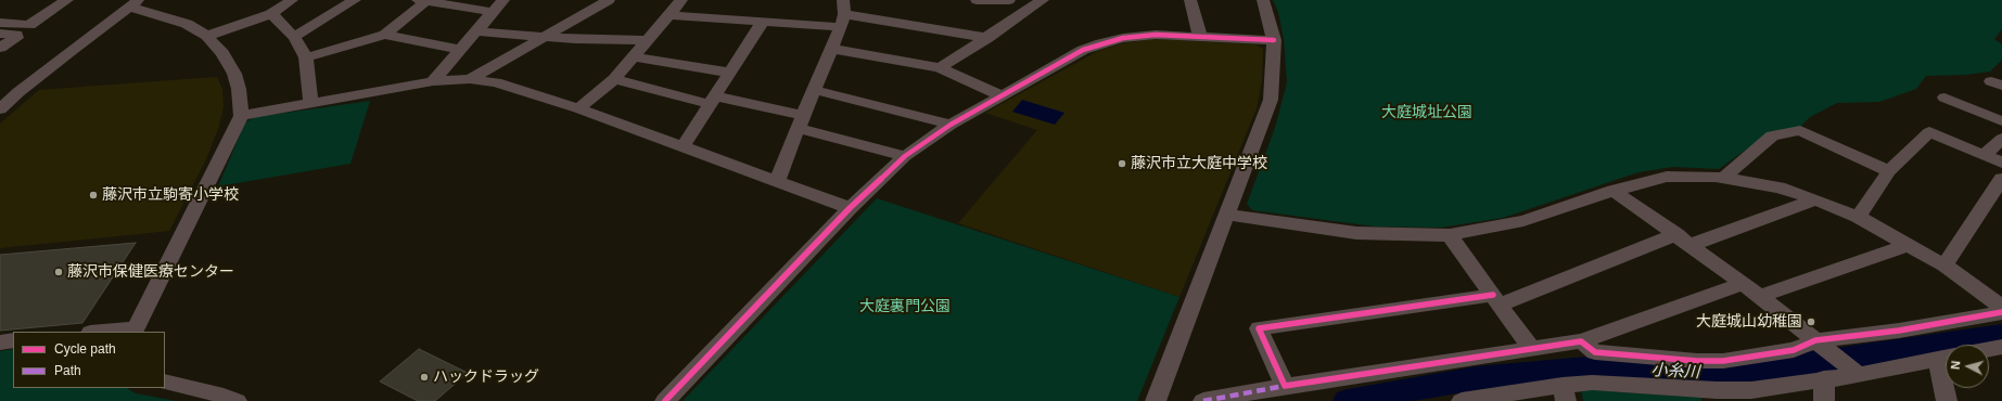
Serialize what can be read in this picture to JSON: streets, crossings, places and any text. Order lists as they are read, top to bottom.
{
  "water": ["小糸川"],
  "parks": ["大庭城址公園", "大庭裏門公園"],
  "places": [
    "藤沢市立大庭中学校",
    "藤沢市立駒寄小学校",
    "藤沢市保健医療センター",
    "大庭城山幼稚園",
    "ハックドラッグ"
  ],
  "legend": ["Cycle path", "Path"],
  "north": "left"
}
